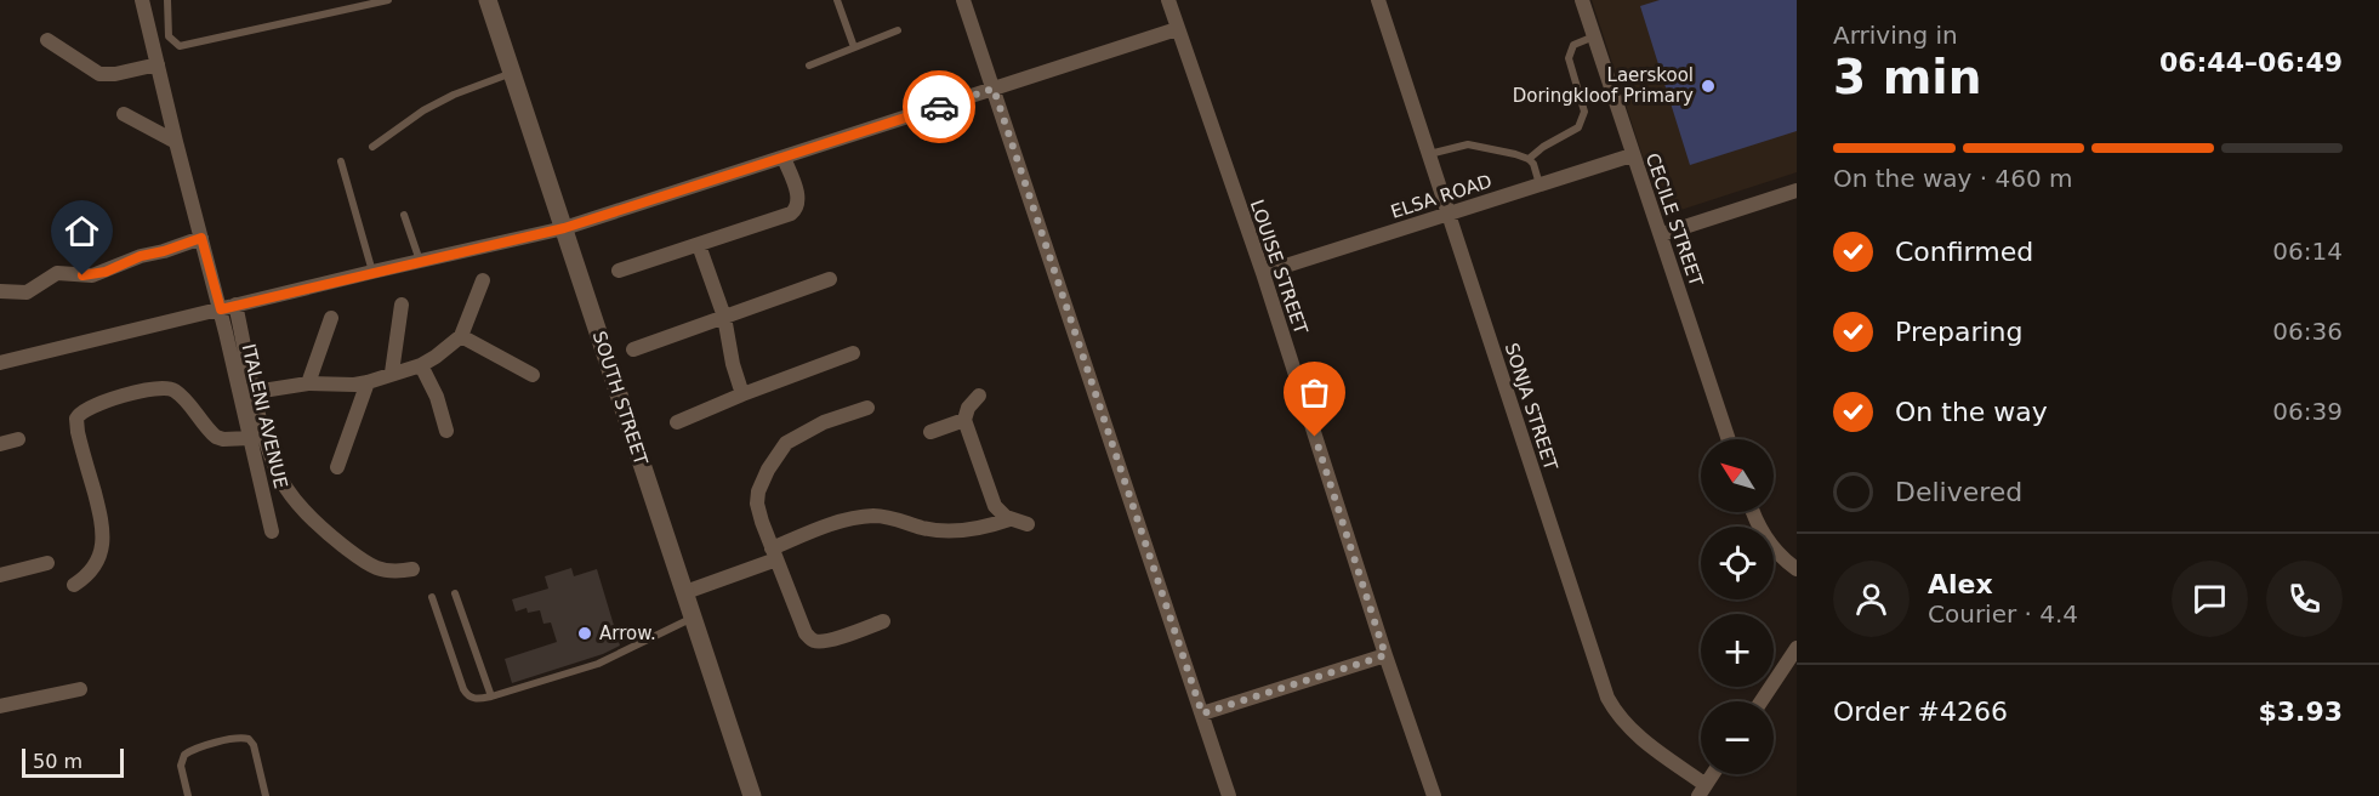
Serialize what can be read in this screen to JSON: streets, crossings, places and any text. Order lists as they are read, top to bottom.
{
  "streets": {
    "street": [
      "ELSA ROAD",
      "CECILE STREET",
      "LOUISE STREET",
      "SOUTH STREET",
      "SONJA STREET",
      "ITALENI AVENUE"
    ]
  },
  "crossings": [
    ["ELSA ROAD", "CECILE STREET"],
    ["ELSA ROAD", "LOUISE STREET"],
    ["ELSA ROAD", "SONJA STREET"]
  ],
  "places": ["Laerskool Doringkloof Primary", "Arrow."],
  "scale_bar": "50 m",
  "north": "top left",
  "page": {
    "heading": ["3 min", "Arriving in", "06:44–06:49"],
    "panel": [
      "Alex",
      "Courier · 4.4",
      "Order #4266",
      "$3.93"
    ],
    "bar": "On the way · 460 m",
    "list": [
      ["Confirmed", "06:14"],
      ["Preparing", "06:36"],
      ["On the way", "06:39"],
      "Delivered"
    ],
    "map_buttons": ["+", "−"],
    "scale": "50 m"
  }
}
